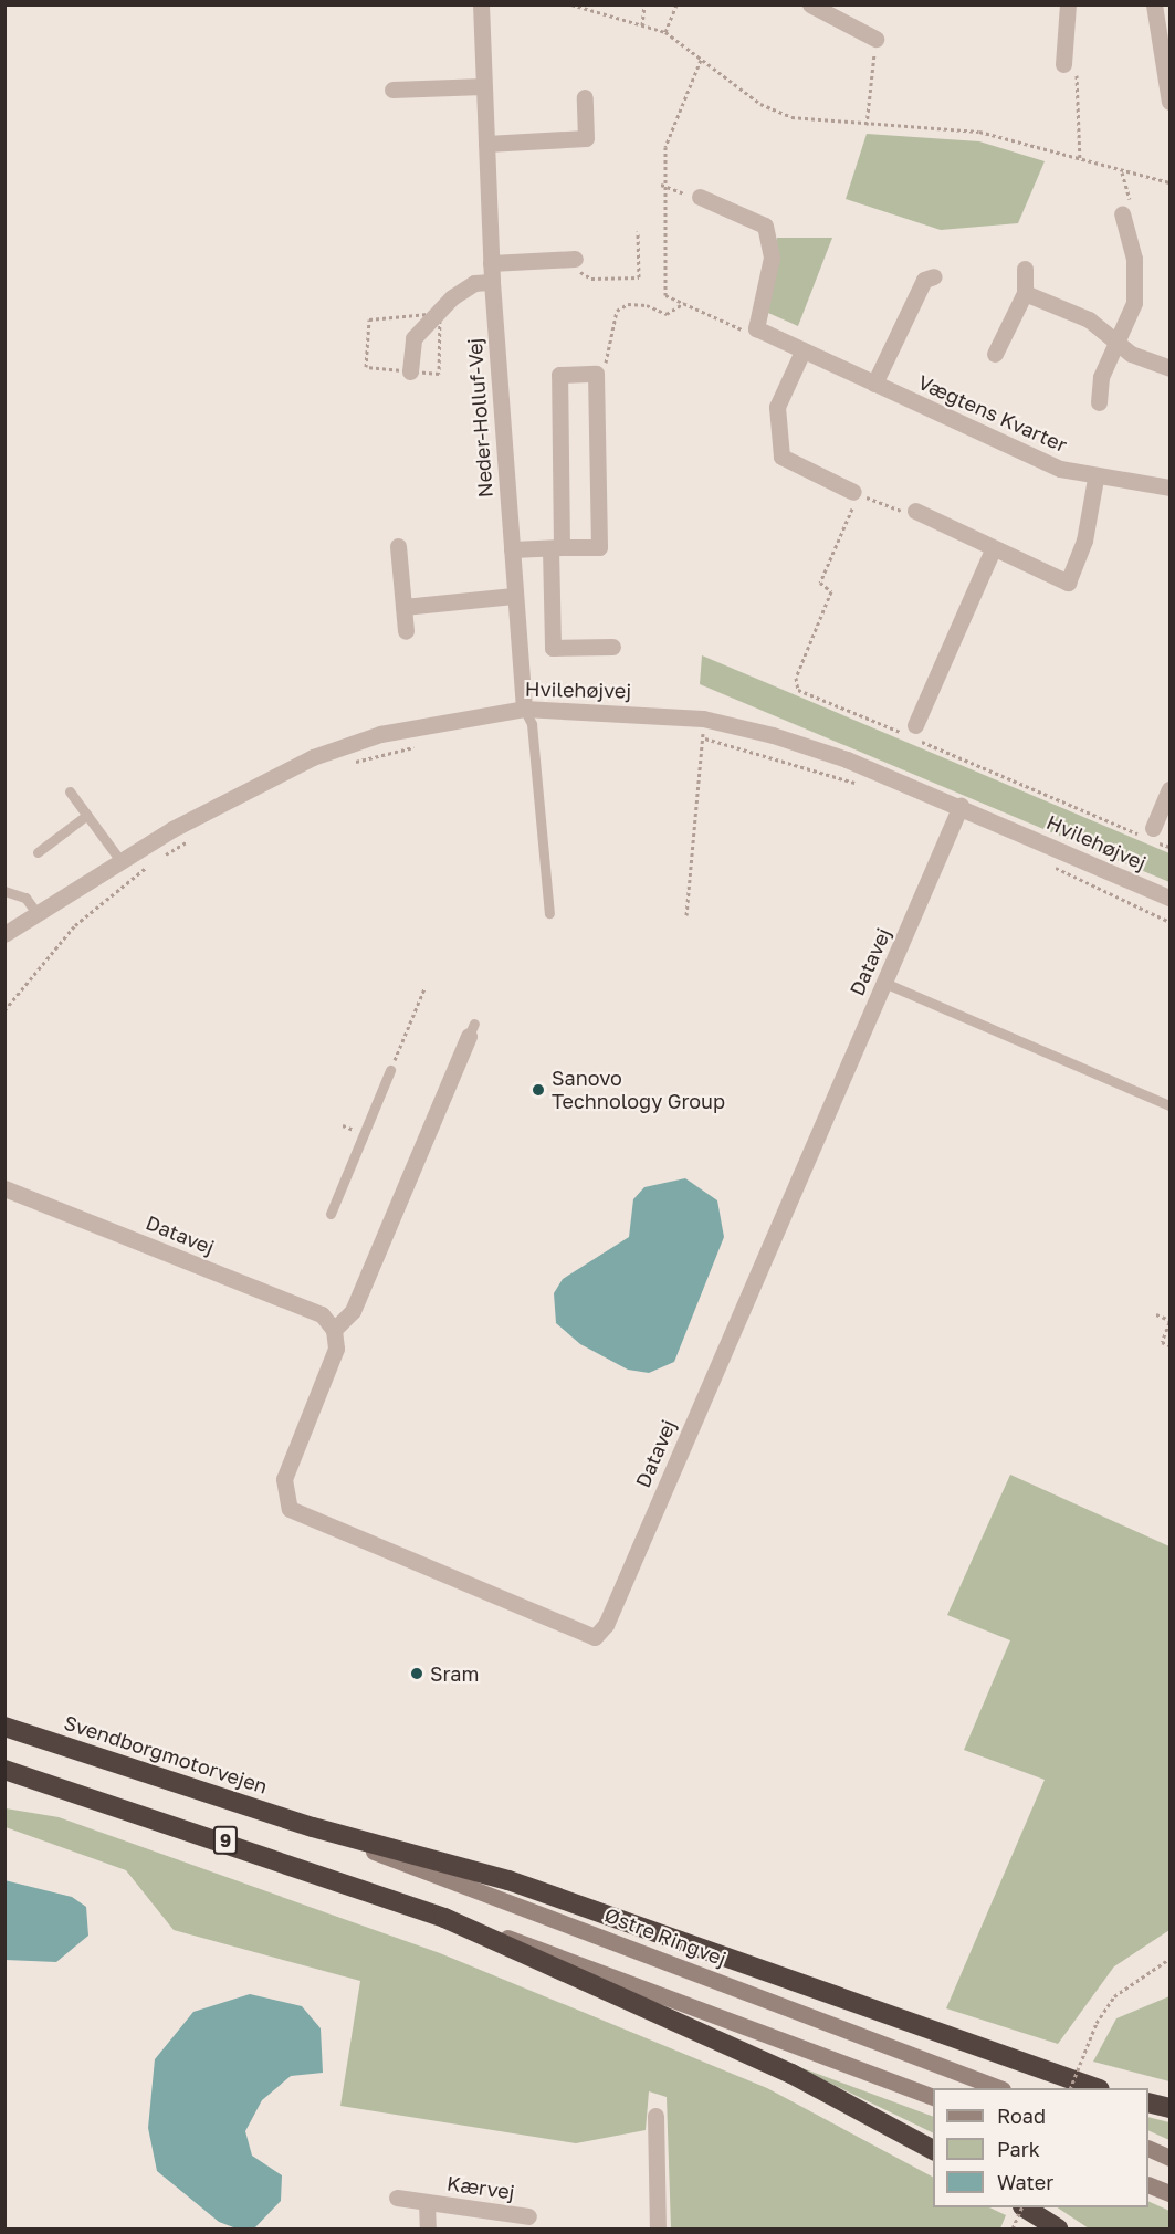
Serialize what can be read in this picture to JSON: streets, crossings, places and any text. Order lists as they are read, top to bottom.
{
  "streets": {
    "highway": ["Svendborgmotorvejen", "9"],
    "main road": ["Østre Ringvej"],
    "street": [
      "Vægtens Kvarter",
      "Neder-Holluf-Vej",
      "Hvilehøjvej",
      "Datavej",
      "Kærvej"
    ]
  },
  "crossings": [
    ["Neder-Holluf-Vej", "Hvilehøjvej"],
    ["Hvilehøjvej", "Datavej"],
    ["Svendborgmotorvejen", "Østre Ringvej"]
  ],
  "places": ["Sanovo Technology Group", "Sram"],
  "legend": ["Road", "Park", "Water"]
}
